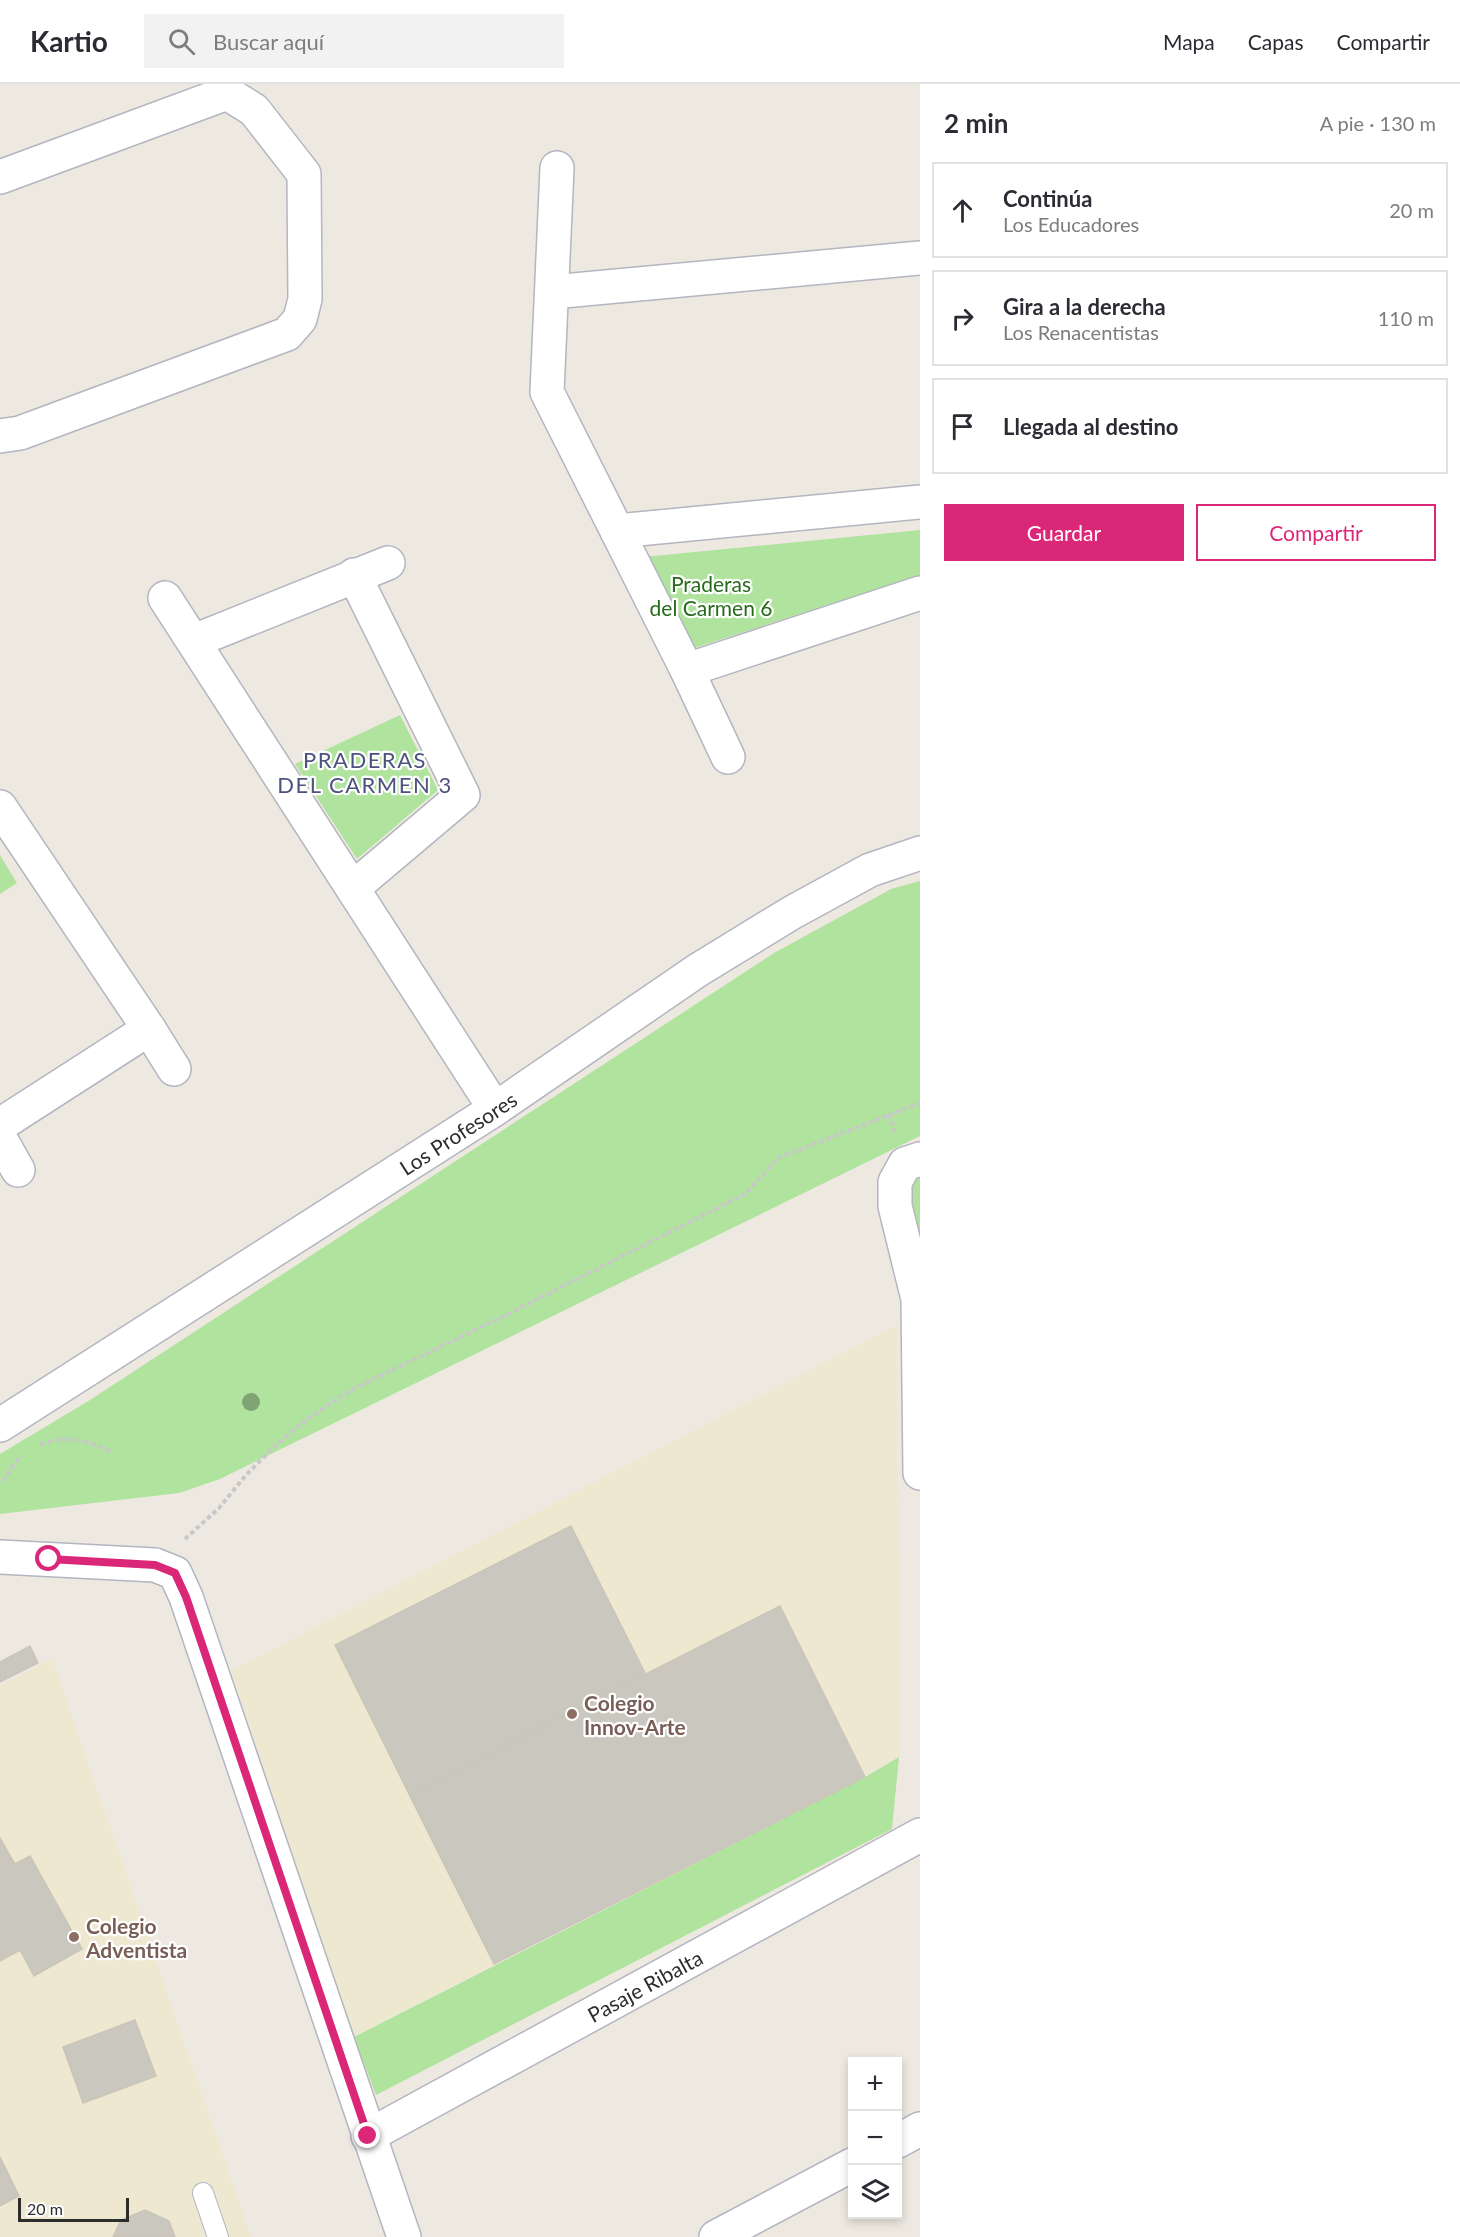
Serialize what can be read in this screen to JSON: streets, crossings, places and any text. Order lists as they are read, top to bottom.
{
  "streets": {
    "street": ["Los Profesores", "Pasaje Ribalta"]
  },
  "districts": ["PRADERAS DEL CARMEN 3"],
  "parks": ["Praderas del Carmen 6"],
  "places": ["Colegio Innov-Arte", "Colegio Adventista"],
  "scale_bar": "20 m",
  "page": {
    "header": "Kartio",
    "search": "Buscar aquí",
    "nav": ["Mapa", "Capas", "Compartir"],
    "heading": ["2 min", "A pie · 130 m"],
    "list": [
      ["Continúa", "Los Educadores", "20 m"],
      ["Gira a la derecha", "Los Renacentistas", "110 m"],
      "Llegada al destino"
    ],
    "buttons": ["Guardar", "Compartir"],
    "map_buttons": ["+", "−"],
    "scale": "20 m"
  }
}
